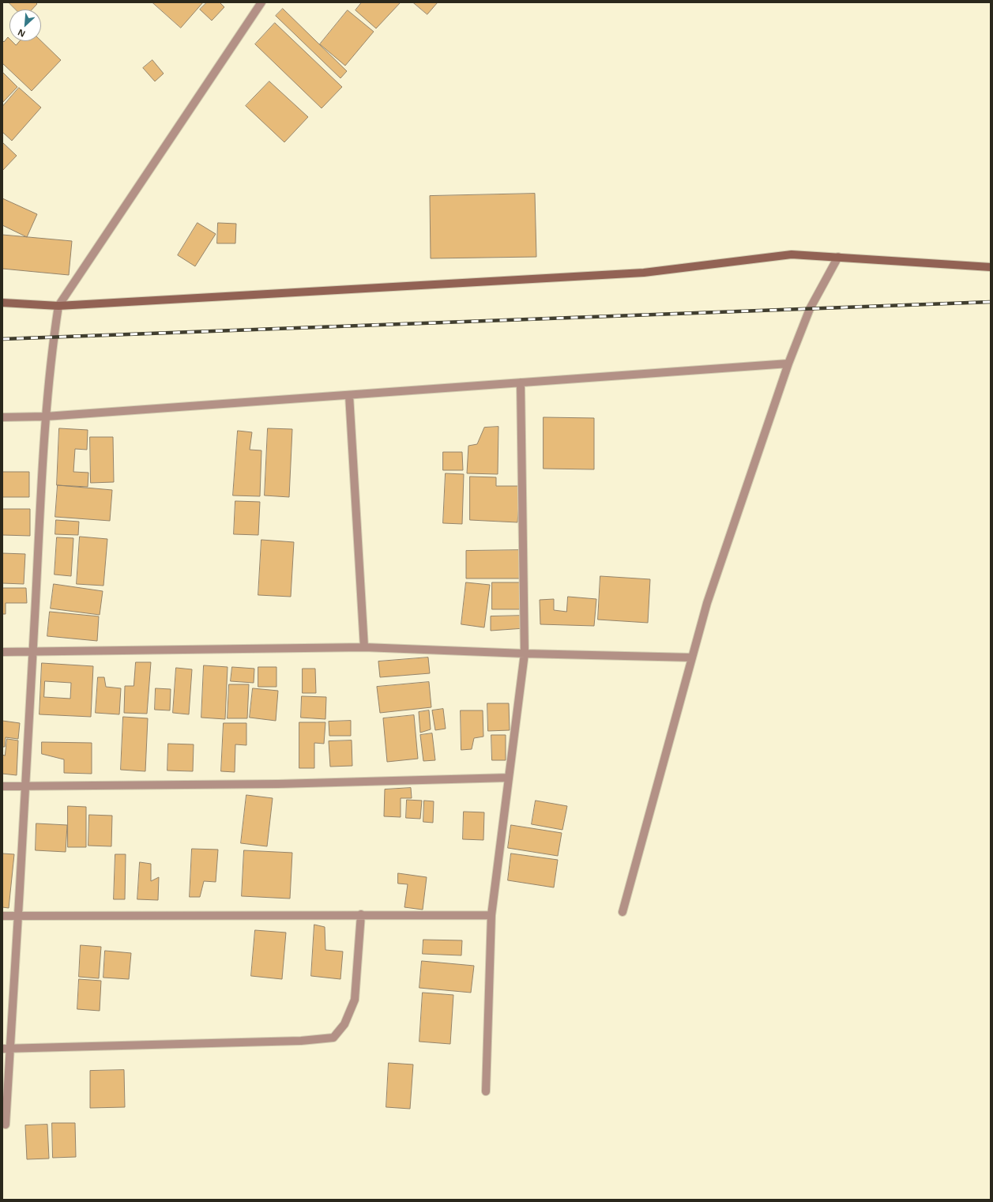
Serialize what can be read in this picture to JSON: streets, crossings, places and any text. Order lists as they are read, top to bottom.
{
  "north": "bottom left"
}
